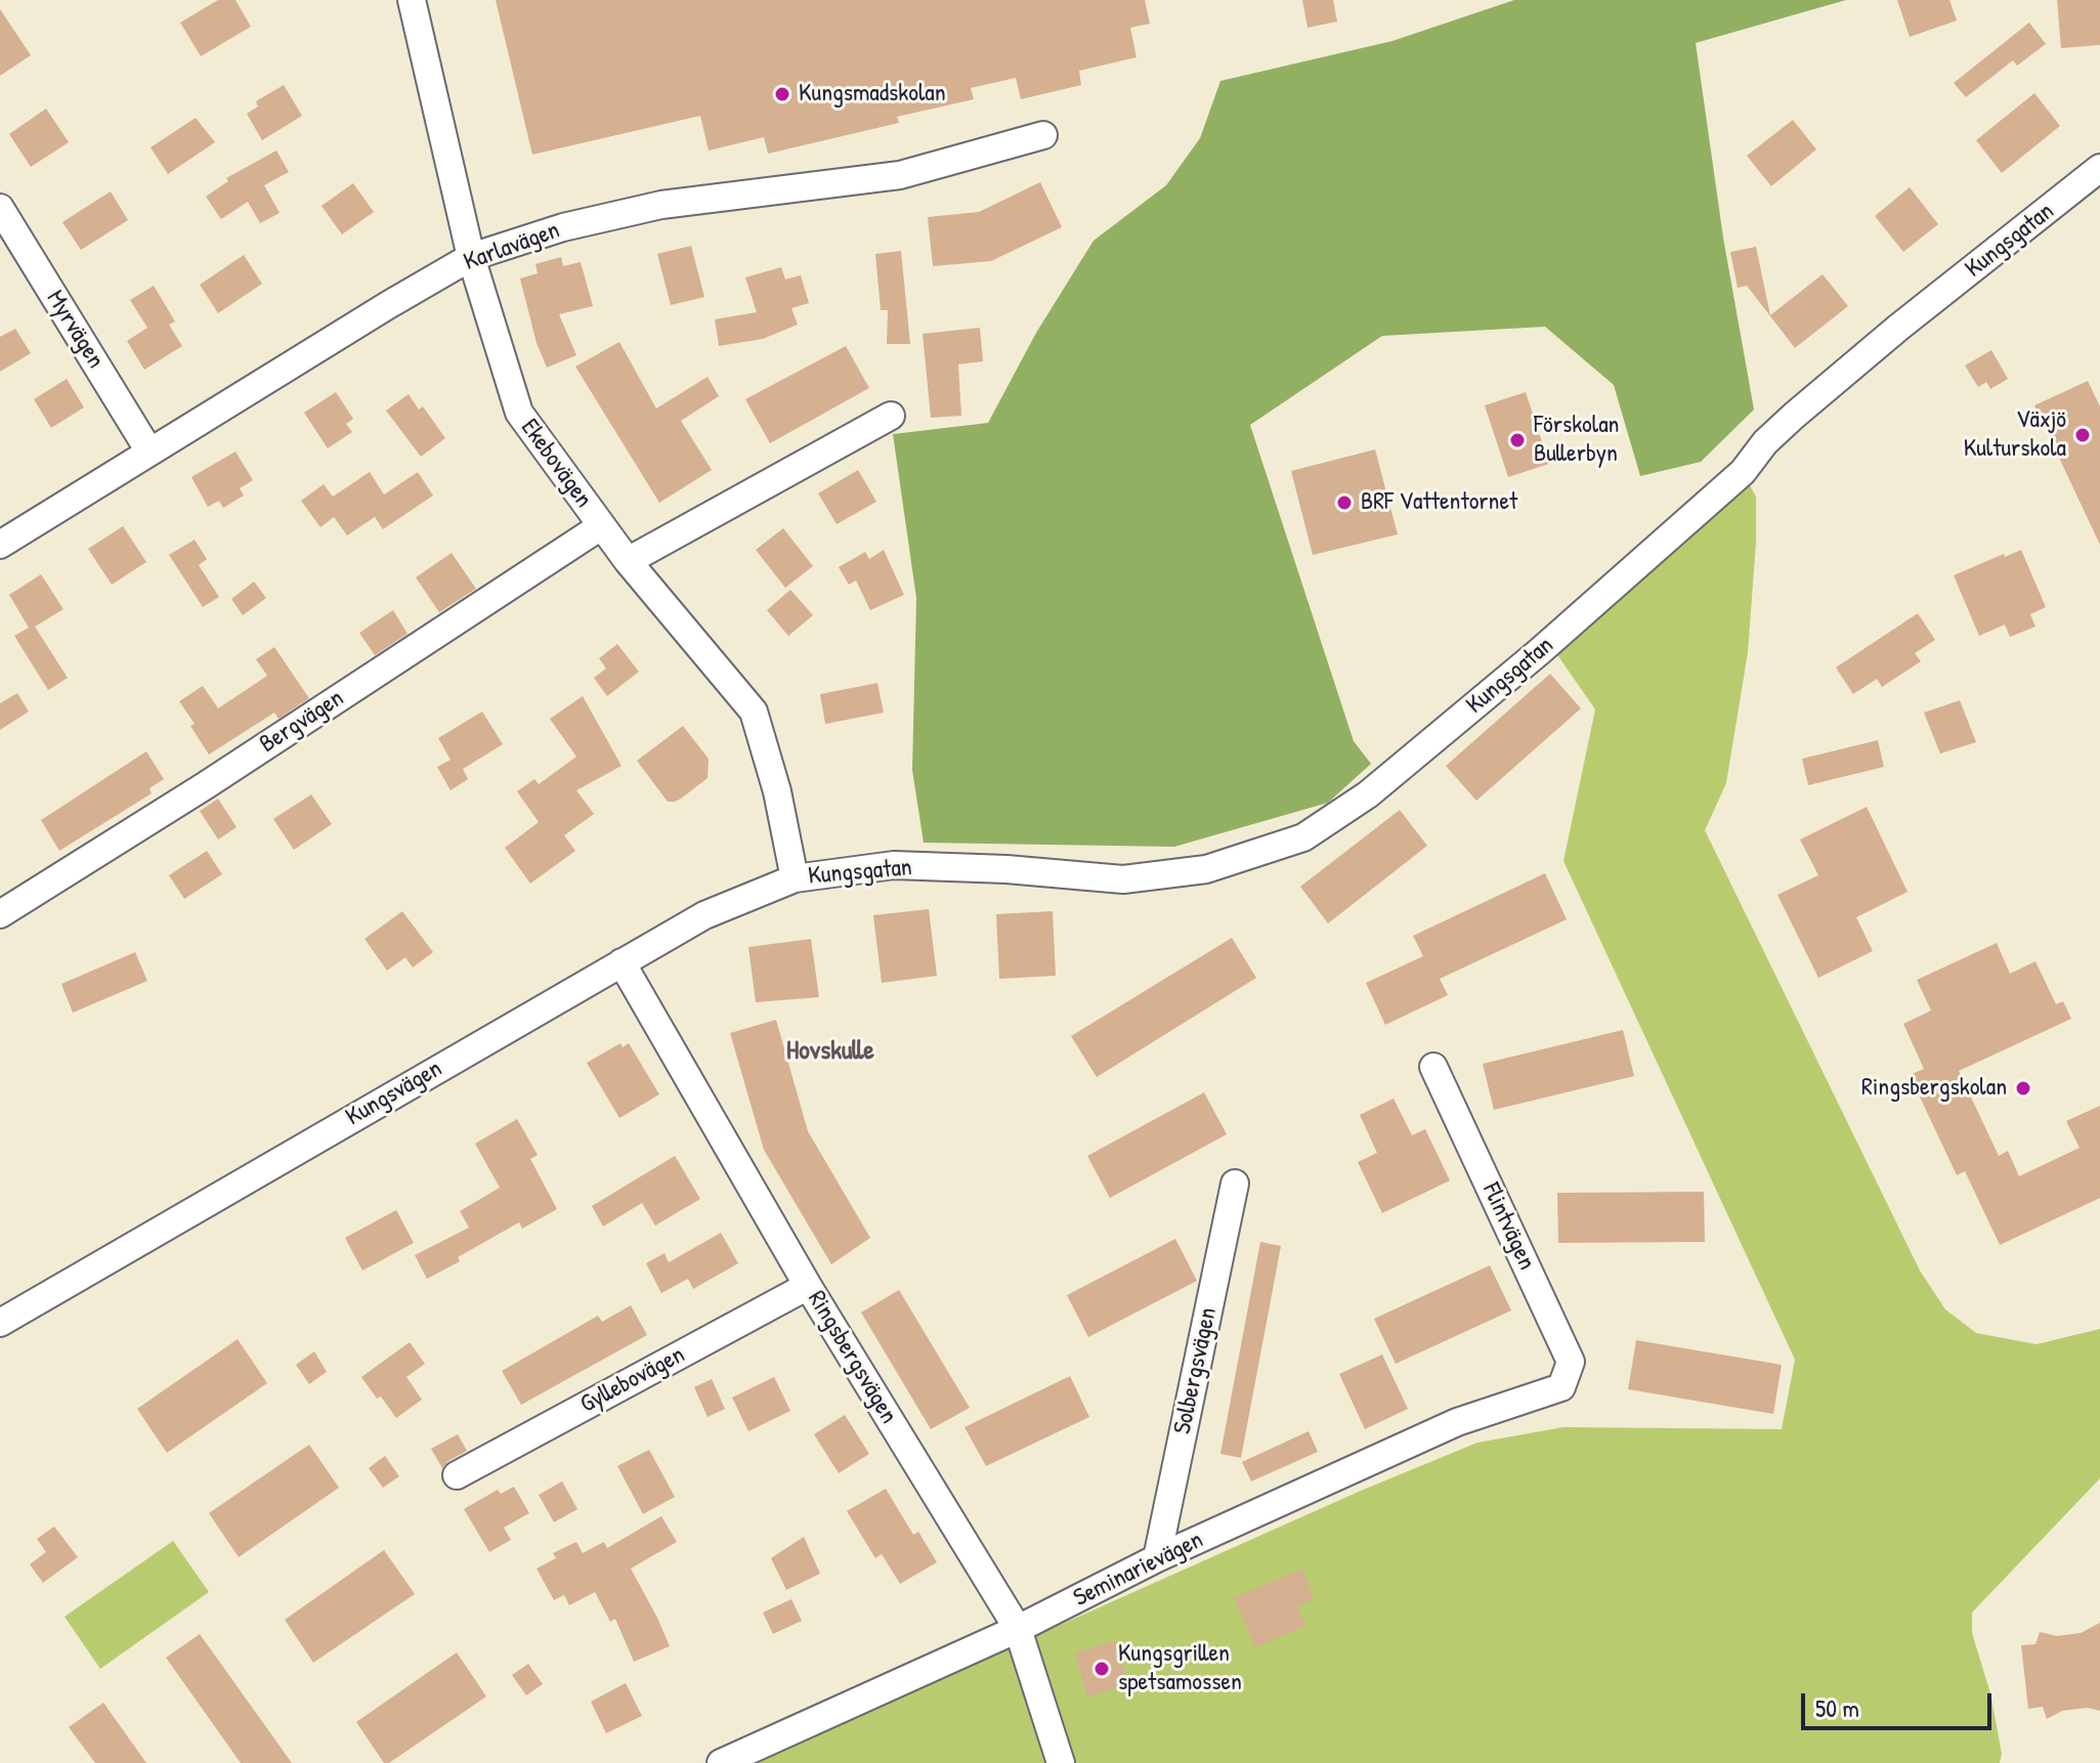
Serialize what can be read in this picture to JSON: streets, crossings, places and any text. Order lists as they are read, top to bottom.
{
  "streets": {
    "street": [
      "Kungsgatan",
      "Karlavägen",
      "Myrvägen",
      "Ekebovägen",
      "Bergvägen",
      "Kungsvägen",
      "Flintvägen",
      "Ringsbergsvägen",
      "Solbergsvägen",
      "Gyllebovägen",
      "Seminarievägen"
    ]
  },
  "crossings": [
    ["Kungsgatan", "Ekebovägen"],
    ["Kungsgatan", "Kungsvägen"],
    ["Karlavägen", "Myrvägen"],
    ["Karlavägen", "Ekebovägen"],
    ["Ekebovägen", "Bergvägen"],
    ["Ekebovägen", "Kungsvägen"],
    ["Kungsvägen", "Ringsbergsvägen"],
    ["Flintvägen", "Seminarievägen"],
    ["Ringsbergsvägen", "Gyllebovägen"],
    ["Ringsbergsvägen", "Seminarievägen"],
    ["Solbergsvägen", "Seminarievägen"]
  ],
  "districts": ["Hovskulle"],
  "places": [
    "Kungsmadskolan",
    "Växjö Kulturskola",
    "Förskolan Bullerbyn",
    "BRF Vattentornet",
    "Ringsbergskolan",
    "Kungsgrillen spetsamossen"
  ],
  "scale_bar": "50 m"
}
